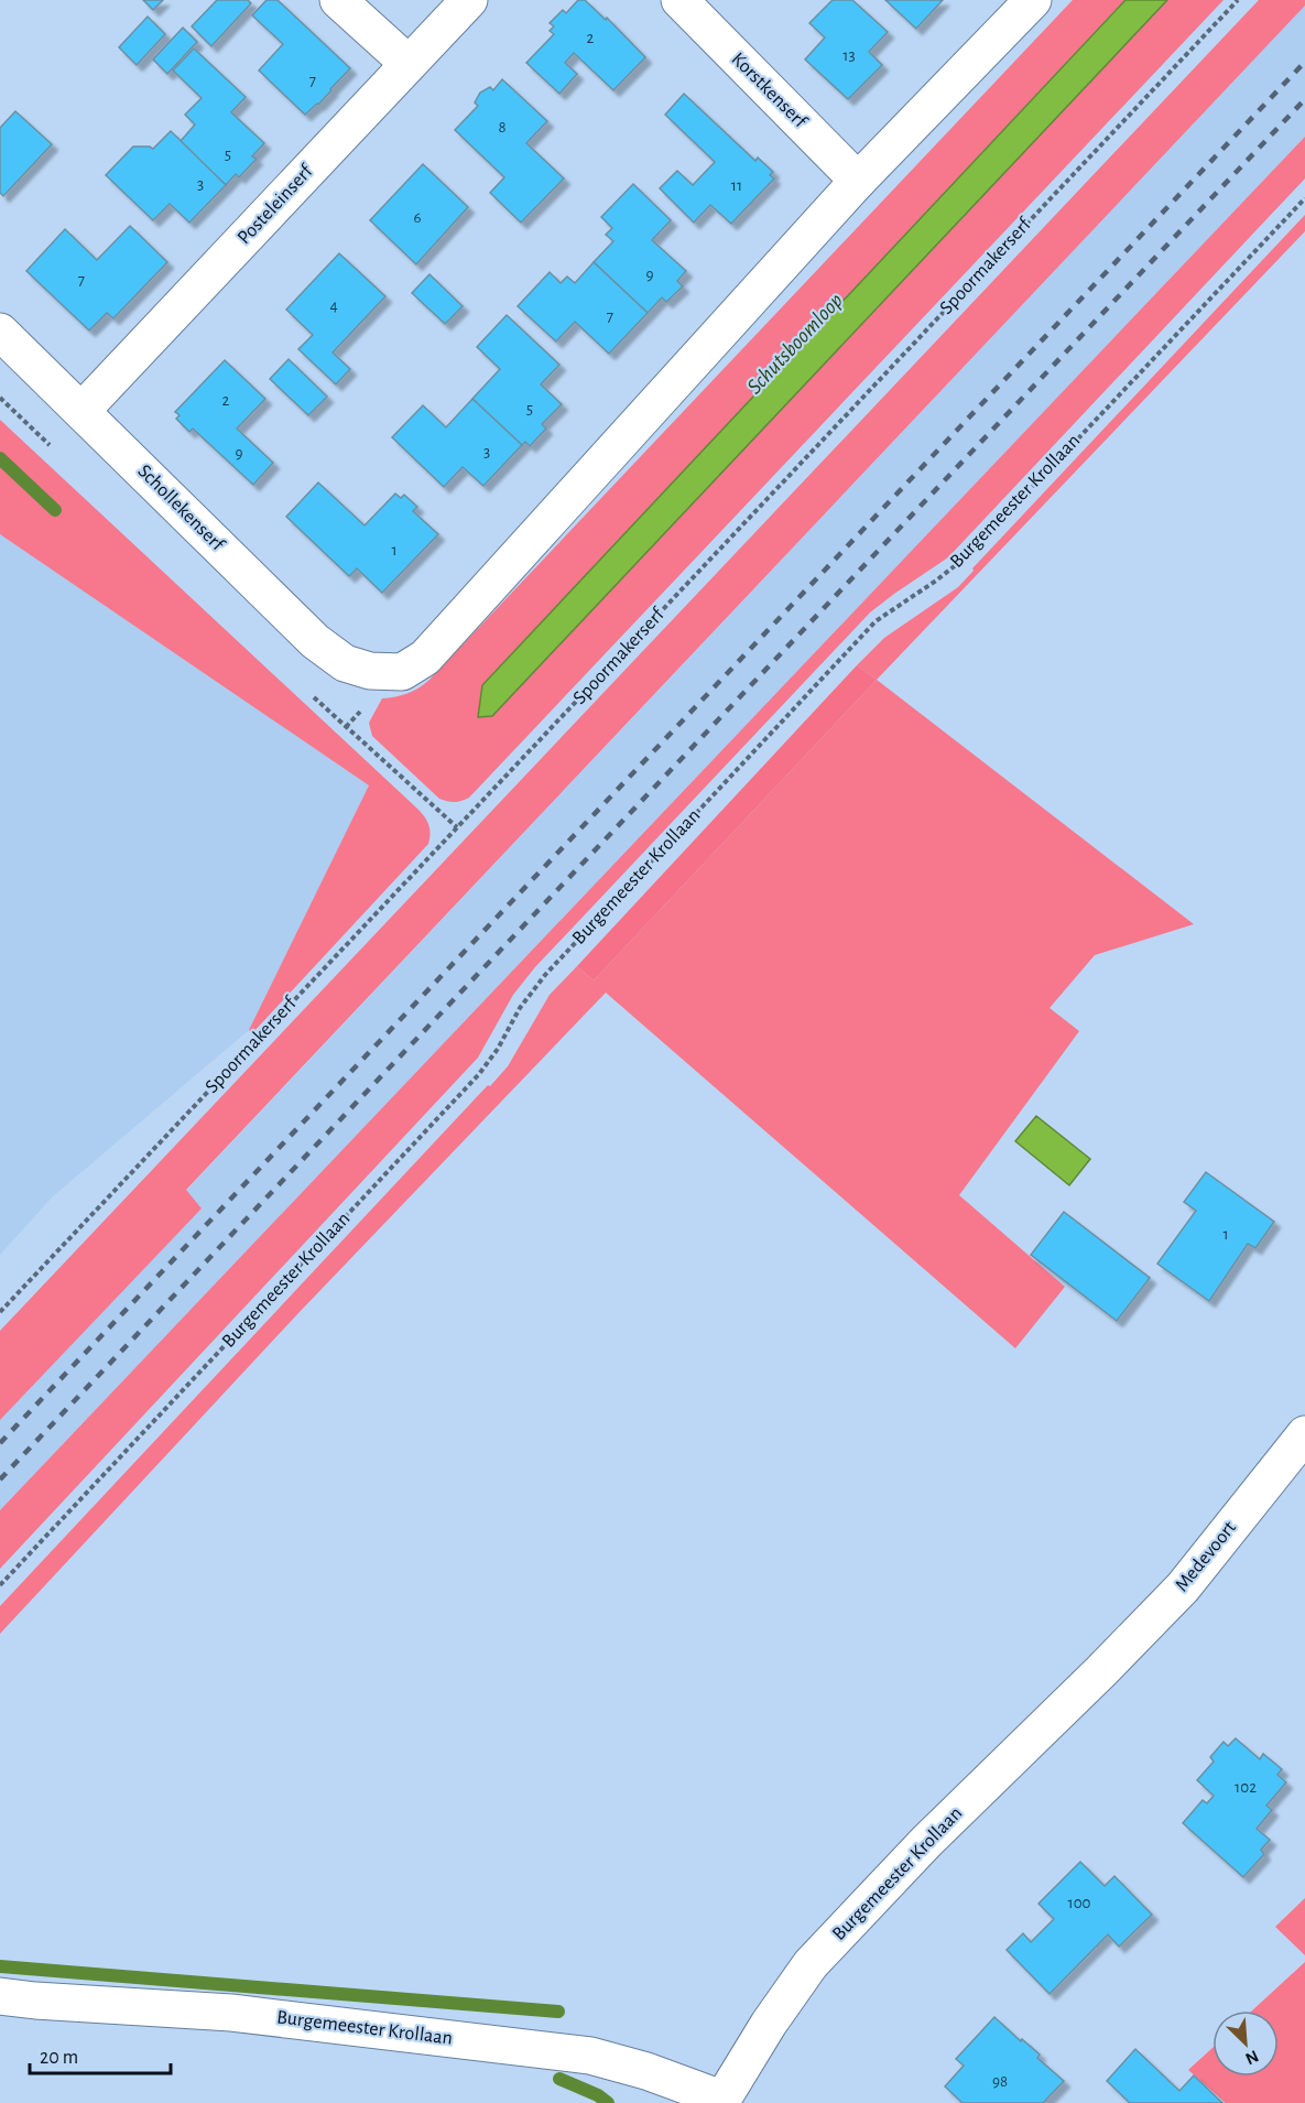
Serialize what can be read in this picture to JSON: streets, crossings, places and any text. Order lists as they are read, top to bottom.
{
  "streets": {
    "street": [
      "Korstkenserf",
      "Posteleinserf",
      "Burgemeester Krollaan",
      "Schollekenserf",
      "Medevoort"
    ],
    "path": ["Spoormakerserf"]
  },
  "crossings": [
    ["Korstkenserf", "Schollekenserf"],
    ["Posteleinserf", "Schollekenserf"],
    ["Burgemeester Krollaan", "Medevoort"]
  ],
  "water": ["Schutsboomloop"],
  "house_numbers": [
    "2",
    "13",
    "7",
    "8",
    "5",
    "3",
    "11",
    "6",
    "9",
    "7",
    "4",
    "7",
    "2",
    "5",
    "3",
    "9",
    "1",
    "1",
    "102",
    "100",
    "98"
  ],
  "scale_bar": "20 m",
  "north": "bottom right"
}
